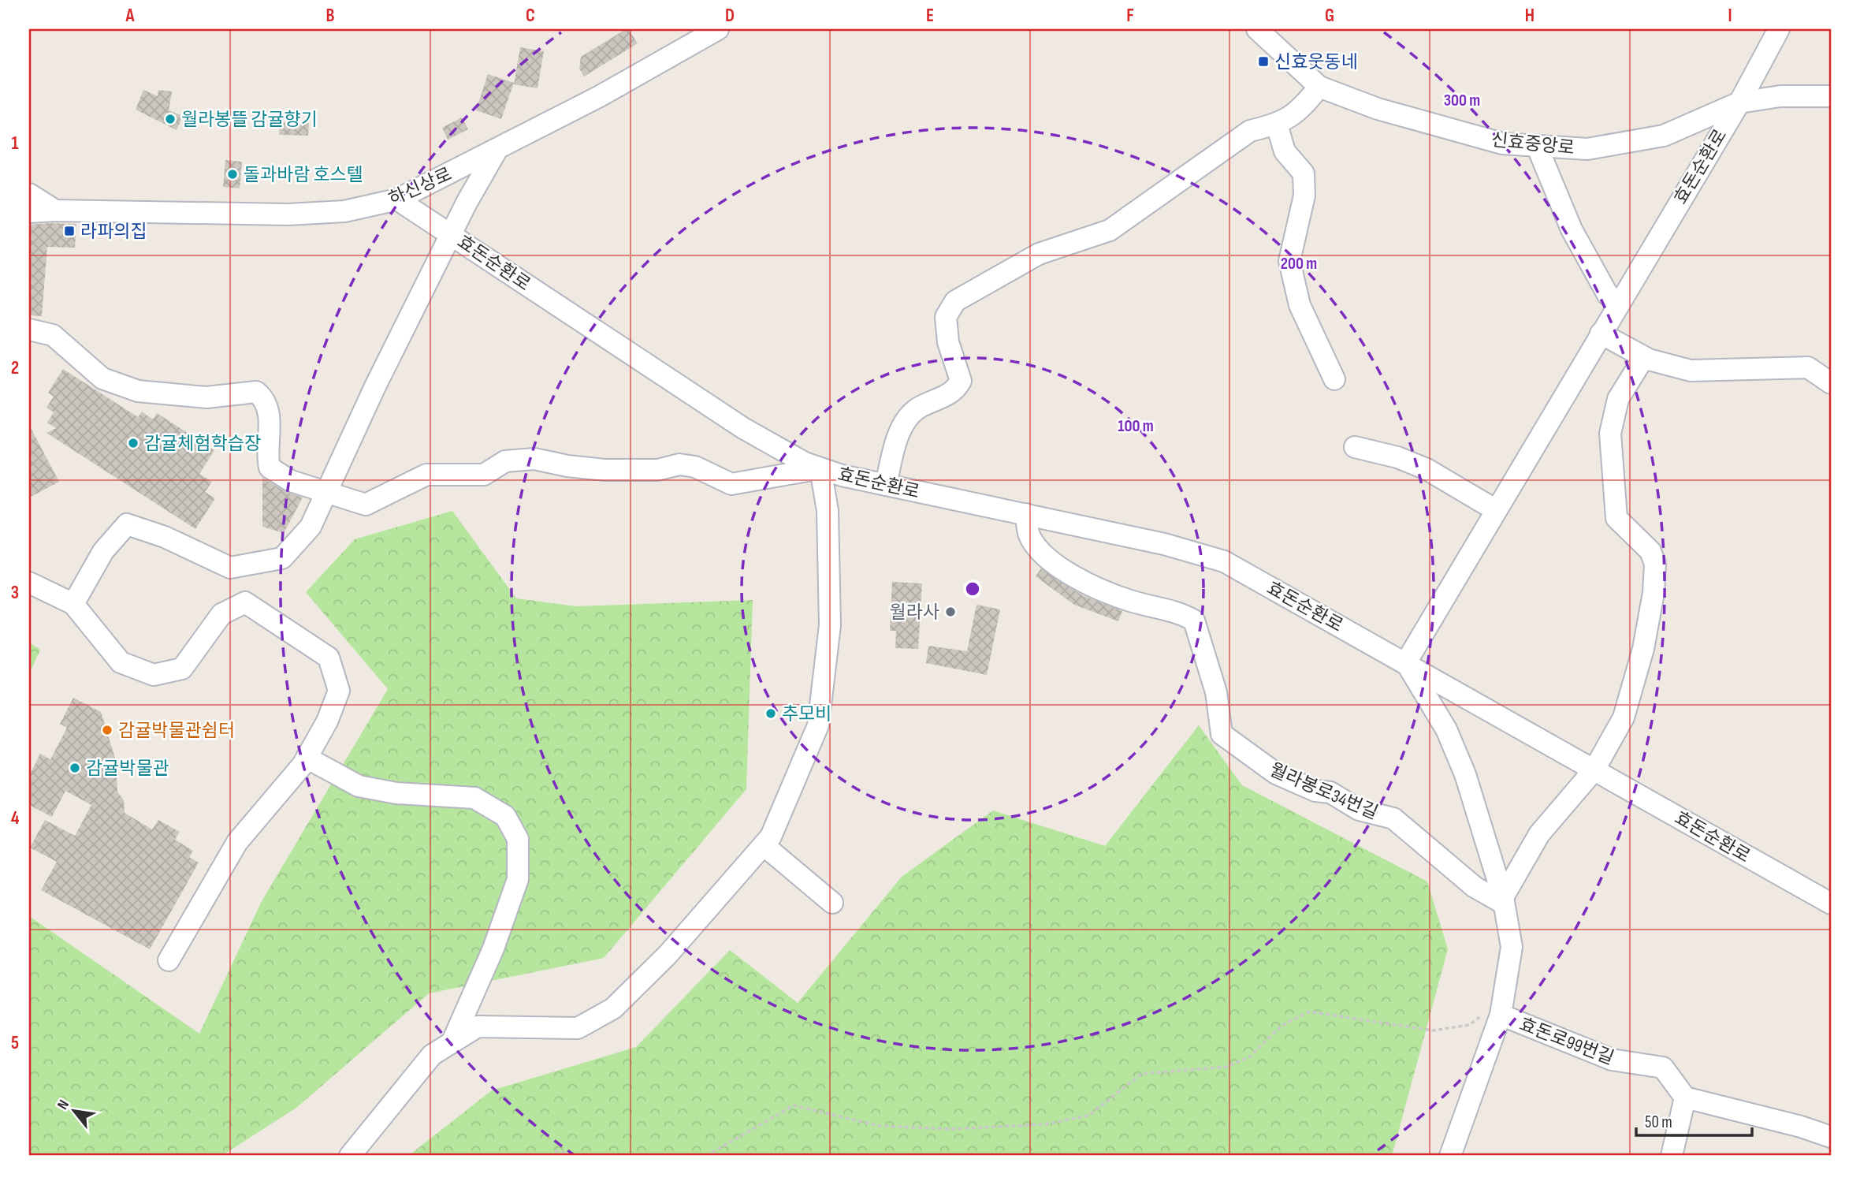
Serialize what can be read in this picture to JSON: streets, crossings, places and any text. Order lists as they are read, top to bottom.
{
  "streets": {
    "street": [
      "신효중앙로",
      "효돈순환로",
      "하신상로",
      "월라봉로34번길",
      "효돈로99번길"
    ]
  },
  "crossings": [
    ["신효중앙로", "효돈순환로"],
    ["효돈순환로", "하신상로"],
    ["효돈순환로", "월라봉로34번길"]
  ],
  "places": {
    "transit": ["신효웃동네", "라파의집"],
    "other": [
      "월라봉뜰 감귤향기",
      "돌과바람 호스텔",
      "감귤체험학습장",
      "월라사",
      "추모비",
      "감귤박물관쉼터",
      "감귤박물관"
    ]
  },
  "scale_bar": "50 m",
  "north": "top left",
  "grid": {
    "columns": [
      "A",
      "B",
      "C",
      "D",
      "E",
      "F",
      "G",
      "H",
      "I"
    ],
    "rows": [
      "1",
      "2",
      "3",
      "4",
      "5"
    ]
  },
  "rings": ["300 m", "200 m", "100 m"]
}
